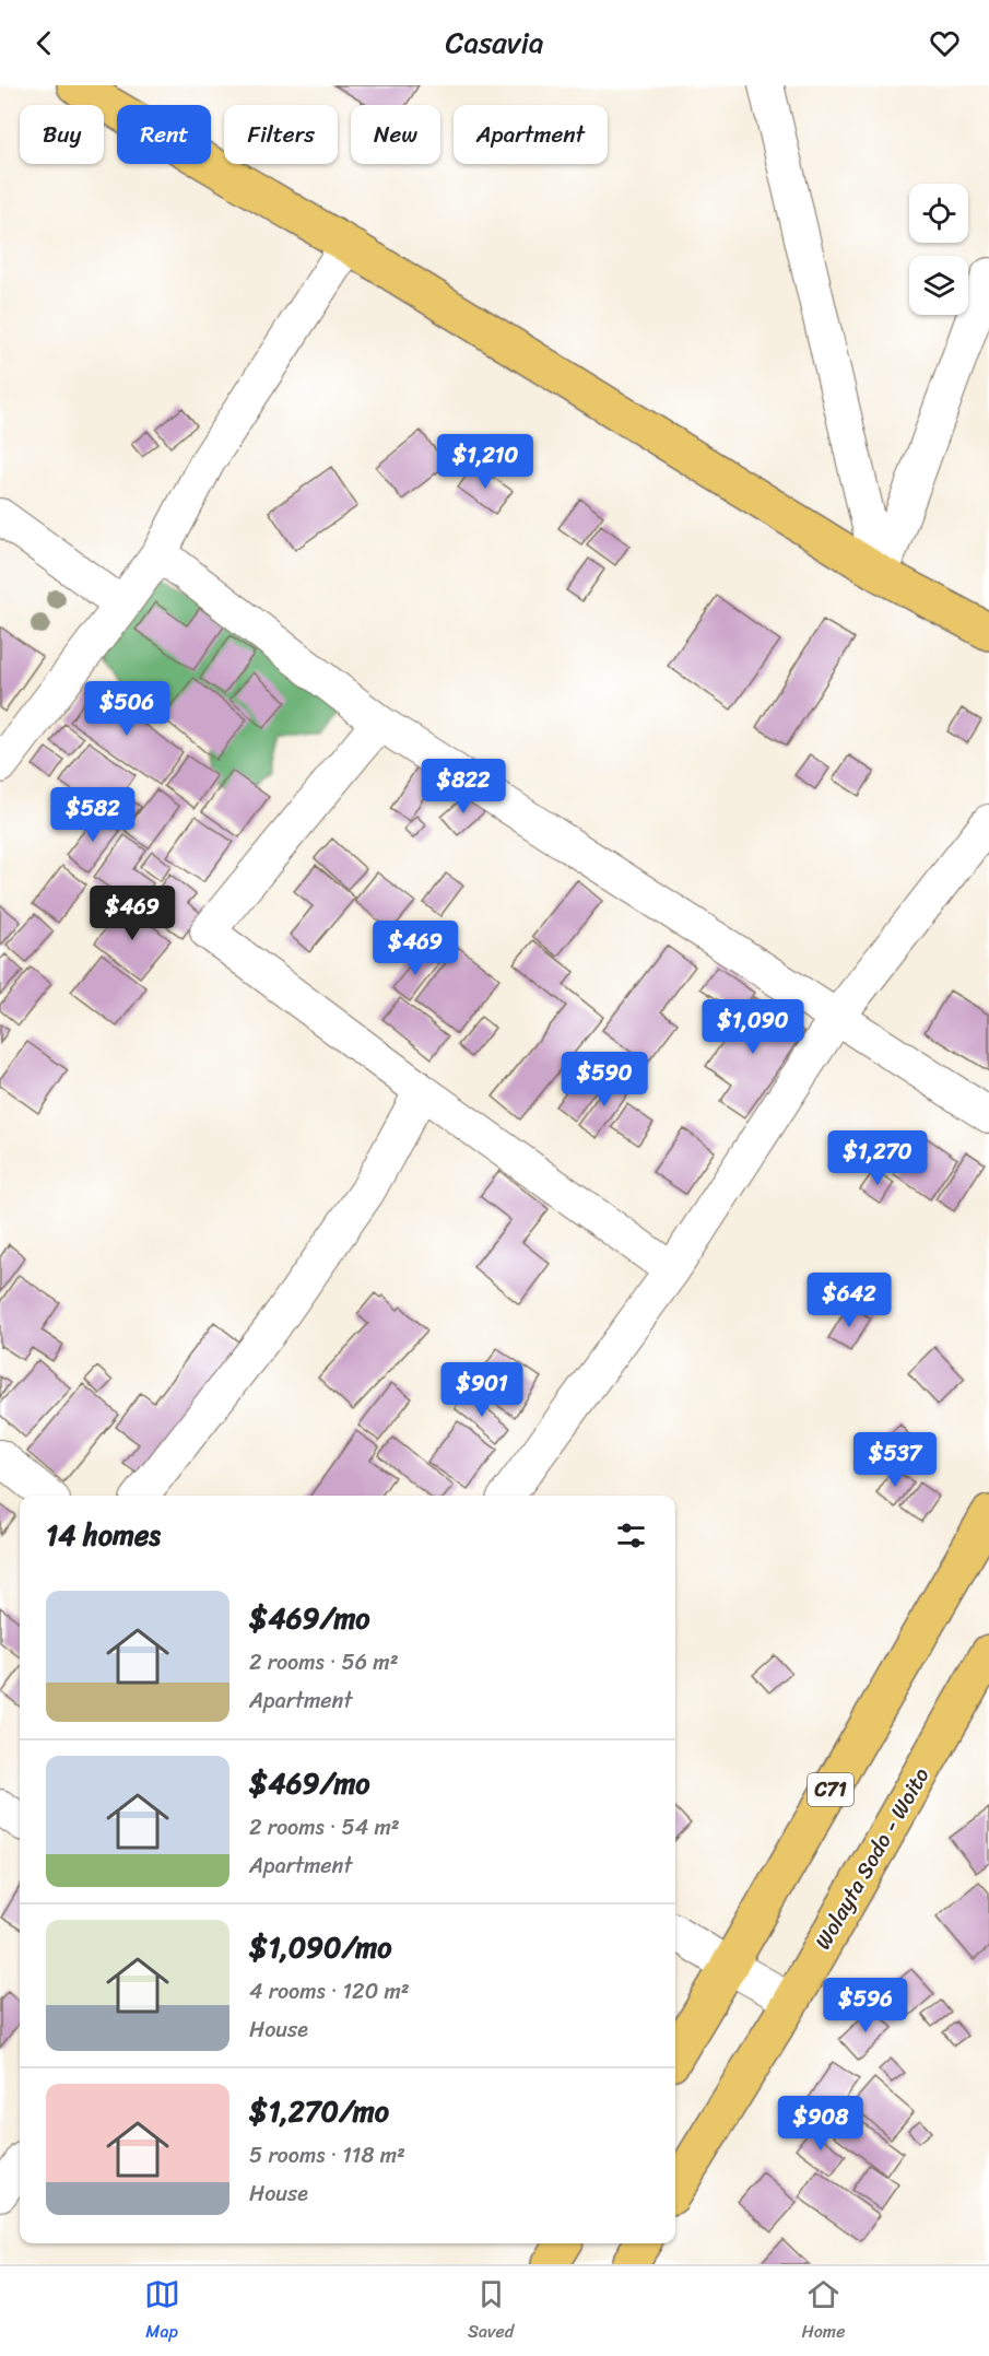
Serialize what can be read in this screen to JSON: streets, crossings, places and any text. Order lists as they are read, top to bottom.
{
  "streets": {
    "main road": ["C71", "Wolayta Sodo - Woito"]
  },
  "page": {
    "header": "Casavia",
    "chip": [
      "Buy",
      "Rent",
      "Filters",
      "New",
      "Apartment"
    ],
    "price": [
      "$1,210",
      "$506",
      "$822",
      "$582",
      "$469",
      "$469",
      "$1,090",
      "$590",
      "$1,270",
      "$642",
      "$901",
      "$537",
      "$596",
      "$908"
    ],
    "heading": "14 homes",
    "list": [
      {
        "name": "$469/mo",
        "note": "2 rooms · 56 m² · Apartment"
      },
      {
        "name": "$469/mo",
        "note": "2 rooms · 54 m² · Apartment"
      },
      {
        "name": "$1,090/mo",
        "note": "4 rooms · 120 m² · House"
      },
      {
        "name": "$1,270/mo",
        "note": "5 rooms · 118 m² · House"
      }
    ],
    "tabs": ["Map", "Saved", "Home"]
  }
}
